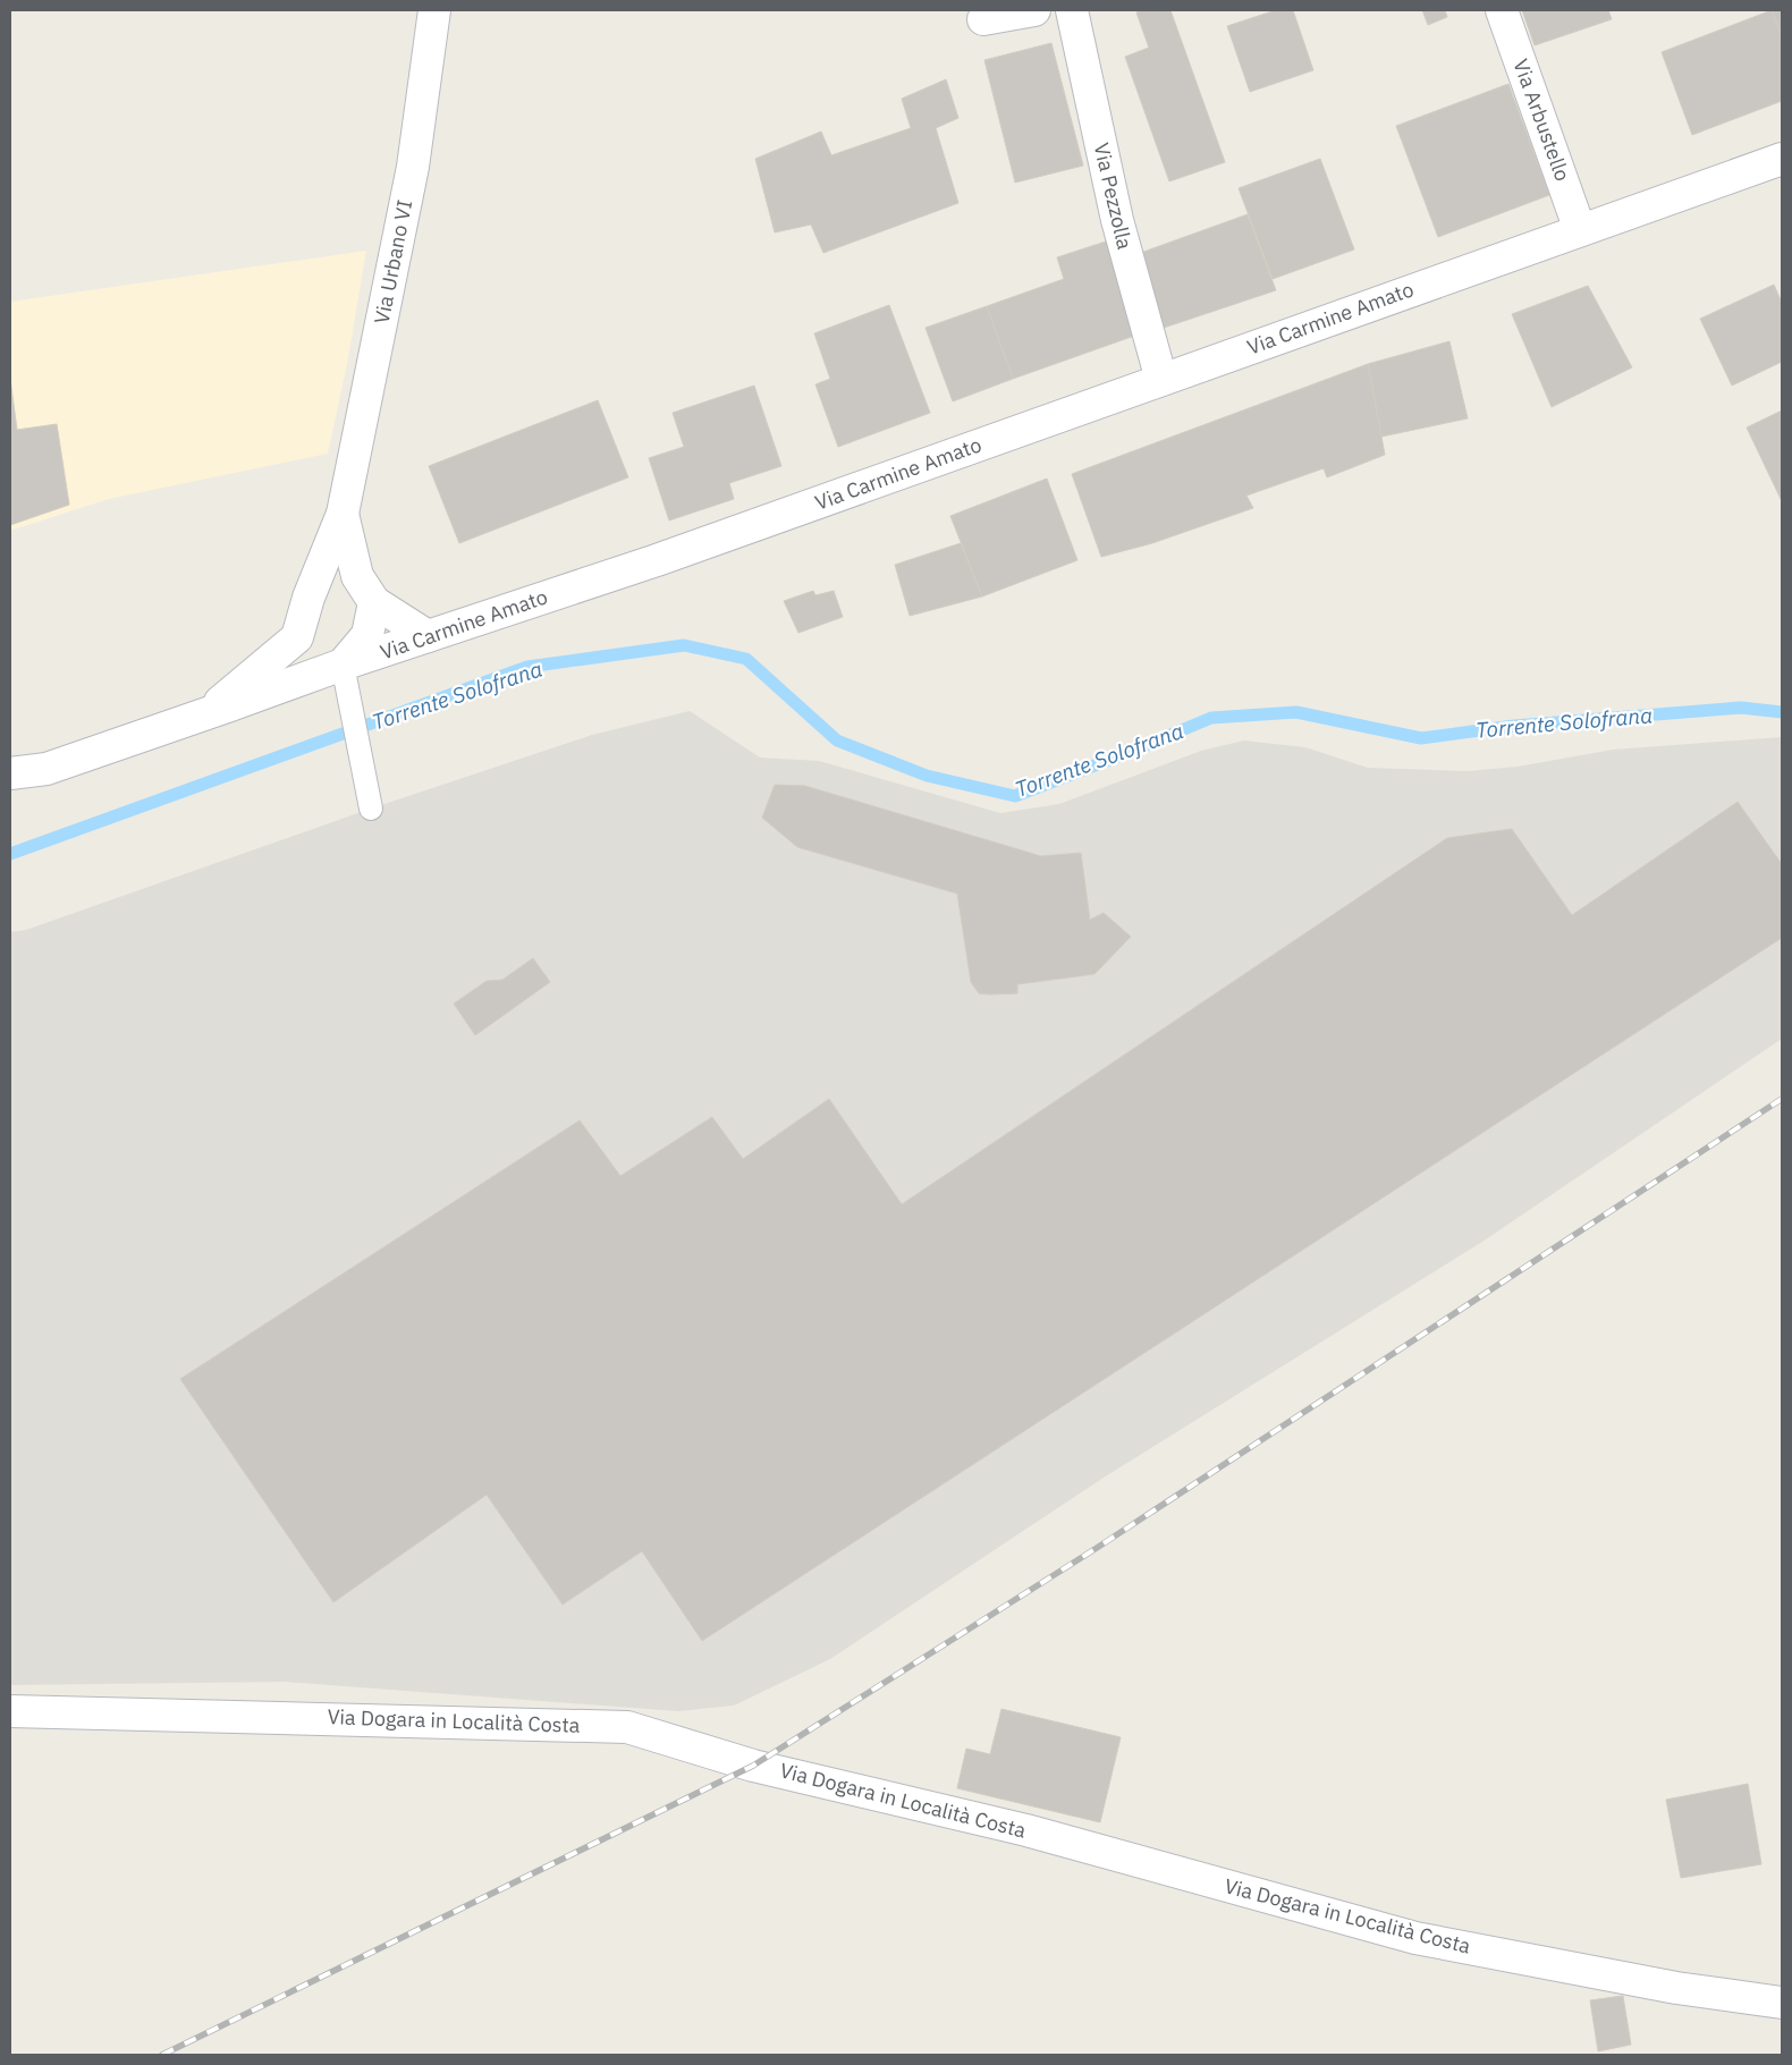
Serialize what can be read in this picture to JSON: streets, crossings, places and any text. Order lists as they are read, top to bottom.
{
  "streets": {
    "street": [
      "Via Arbustello",
      "Via Pezzolla",
      "Via Urbano VI",
      "Via Carmine Amato",
      "Via Dogara in Località Costa"
    ]
  },
  "crossings": [
    ["Via Arbustello", "Via Carmine Amato"],
    ["Via Pezzolla", "Via Carmine Amato"],
    ["Via Urbano VI", "Via Carmine Amato"]
  ],
  "water": ["Torrente Solofrana"]
}
